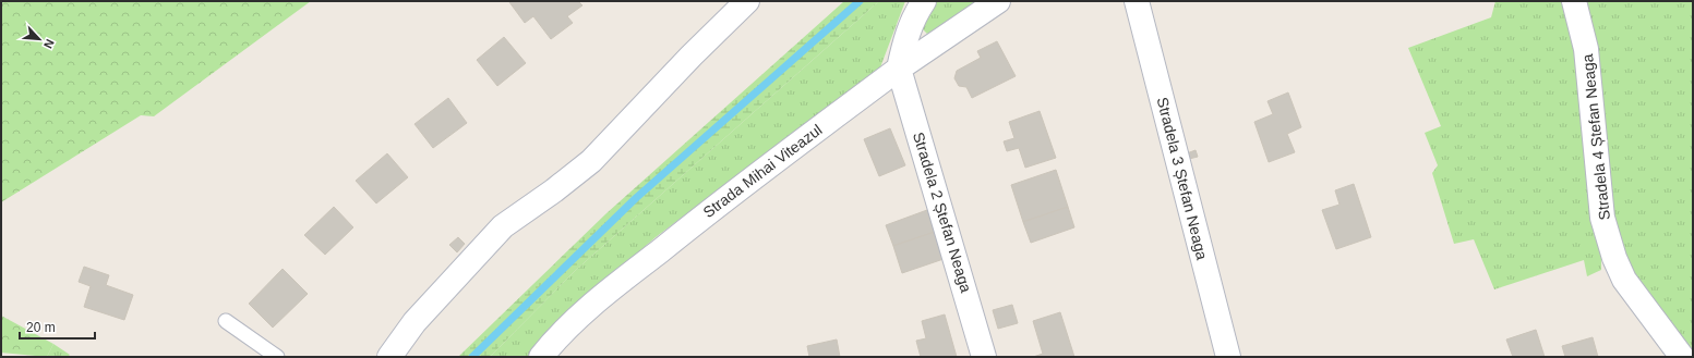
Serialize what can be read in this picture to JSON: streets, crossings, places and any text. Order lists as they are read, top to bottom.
{
  "streets": {
    "street": [
      "Stradela 4 Ștefan Neaga",
      "Strada Mihai Viteazul",
      "Stradela 3 Ștefan Neaga",
      "Stradela 2 Ștefan Neaga"
    ]
  },
  "crossings": [
    ["Strada Mihai Viteazul", "Stradela 2 Ștefan Neaga"]
  ],
  "scale_bar": "20 m",
  "north": "bottom right"
}
